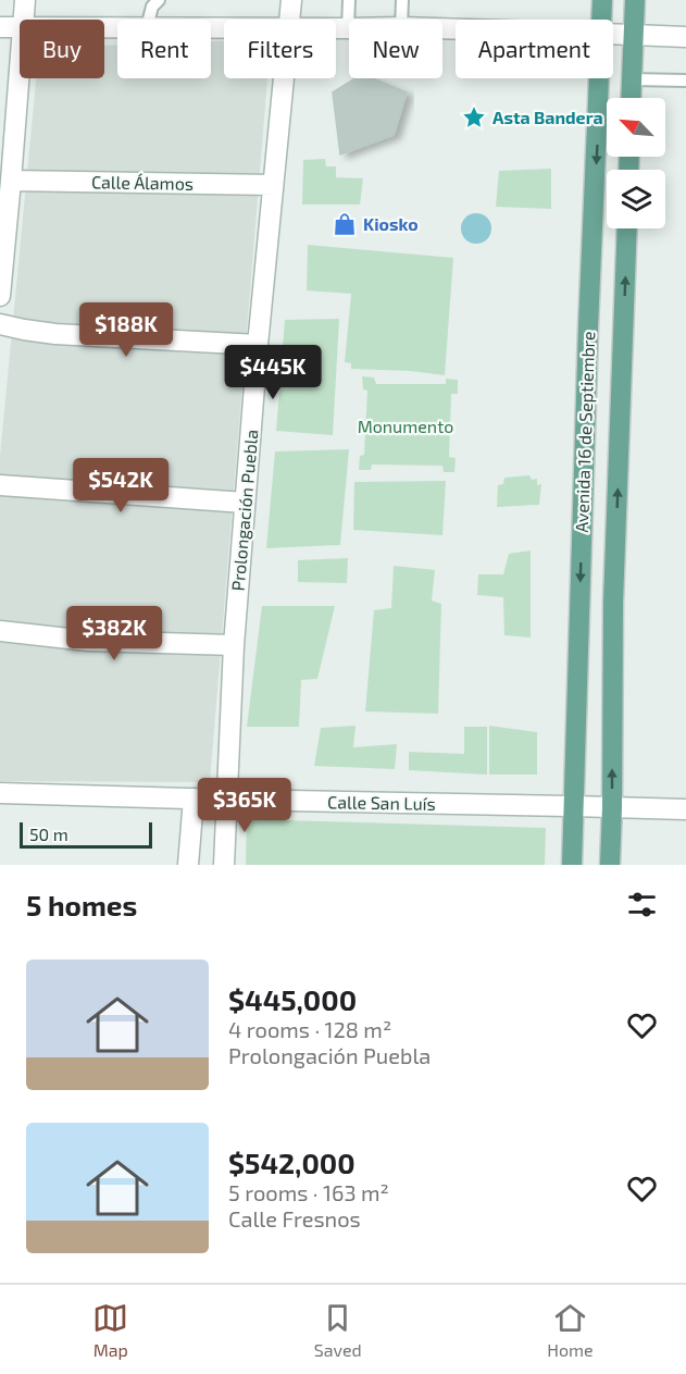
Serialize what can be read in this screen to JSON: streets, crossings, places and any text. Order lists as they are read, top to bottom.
{
  "streets": {
    "main road": ["Avenida 16 de Septiembre"],
    "street": ["Calle Álamos", "Prolongación Puebla", "Calle San Luís"]
  },
  "crossings": [
    ["Calle Álamos", "Prolongación Puebla"],
    ["Avenida 16 de Septiembre", "Calle San Luís"],
    ["Prolongación Puebla", "Calle San Luís"]
  ],
  "parks": ["Monumento"],
  "places": {
    "place": ["Asta Bandera"],
    "shop": ["Kiosko"]
  },
  "scale_bar": "50 m",
  "north": "top left",
  "page": {
    "chip": [
      "Buy",
      "Rent",
      "Filters",
      "New",
      "Apartment"
    ],
    "price": [
      "$188K",
      "$445K",
      "$542K",
      "$382K",
      "$365K"
    ],
    "scale": "50 m",
    "heading": "5 homes",
    "list": [
      {
        "name": "$445,000",
        "note": "4 rooms · 128 m² · Prolongación Puebla"
      },
      {
        "name": "$542,000",
        "note": "5 rooms · 163 m² · Calle Fresnos"
      }
    ],
    "tabs": ["Map", "Saved", "Home"]
  }
}
